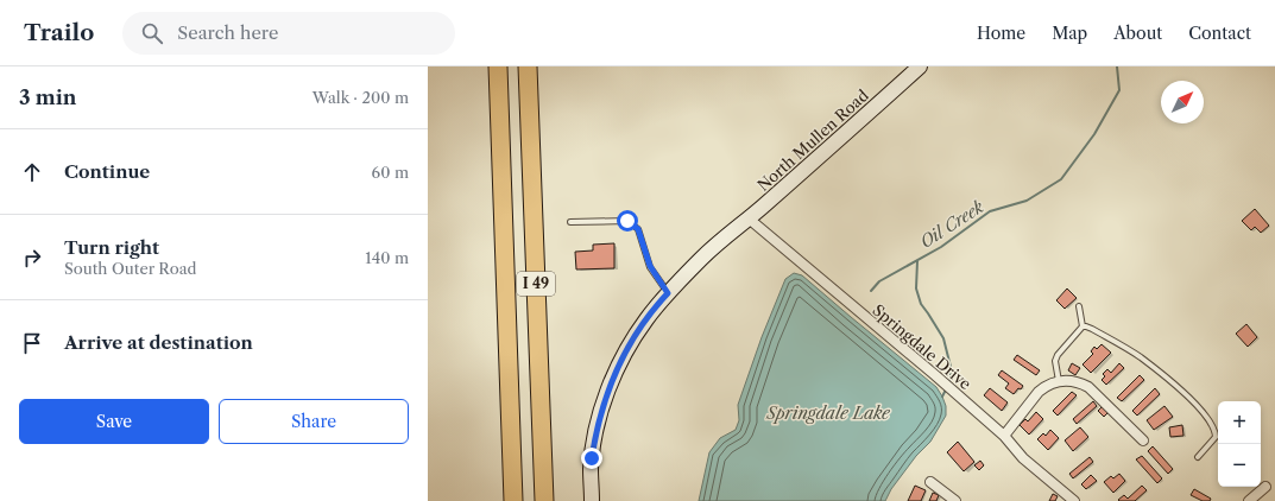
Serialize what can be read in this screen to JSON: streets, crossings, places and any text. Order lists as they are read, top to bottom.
{
  "streets": {
    "highway": ["I 49"],
    "street": ["North Mullen Road", "Springdale Drive"]
  },
  "crossings": [
    ["North Mullen Road", "Springdale Drive"]
  ],
  "water": ["Oil Creek", "Springdale Lake"],
  "north": "top right",
  "page": {
    "header": "Trailo",
    "search": "Search here",
    "nav": [
      "Home",
      "Map",
      "About",
      "Contact"
    ],
    "heading": ["3 min", "Walk · 200 m"],
    "list": [
      ["Continue", "60 m"],
      ["Turn right", "South Outer Road", "140 m"],
      "Arrive at destination"
    ],
    "buttons": ["Save", "Share"],
    "map_buttons": ["+", "−"]
  }
}
